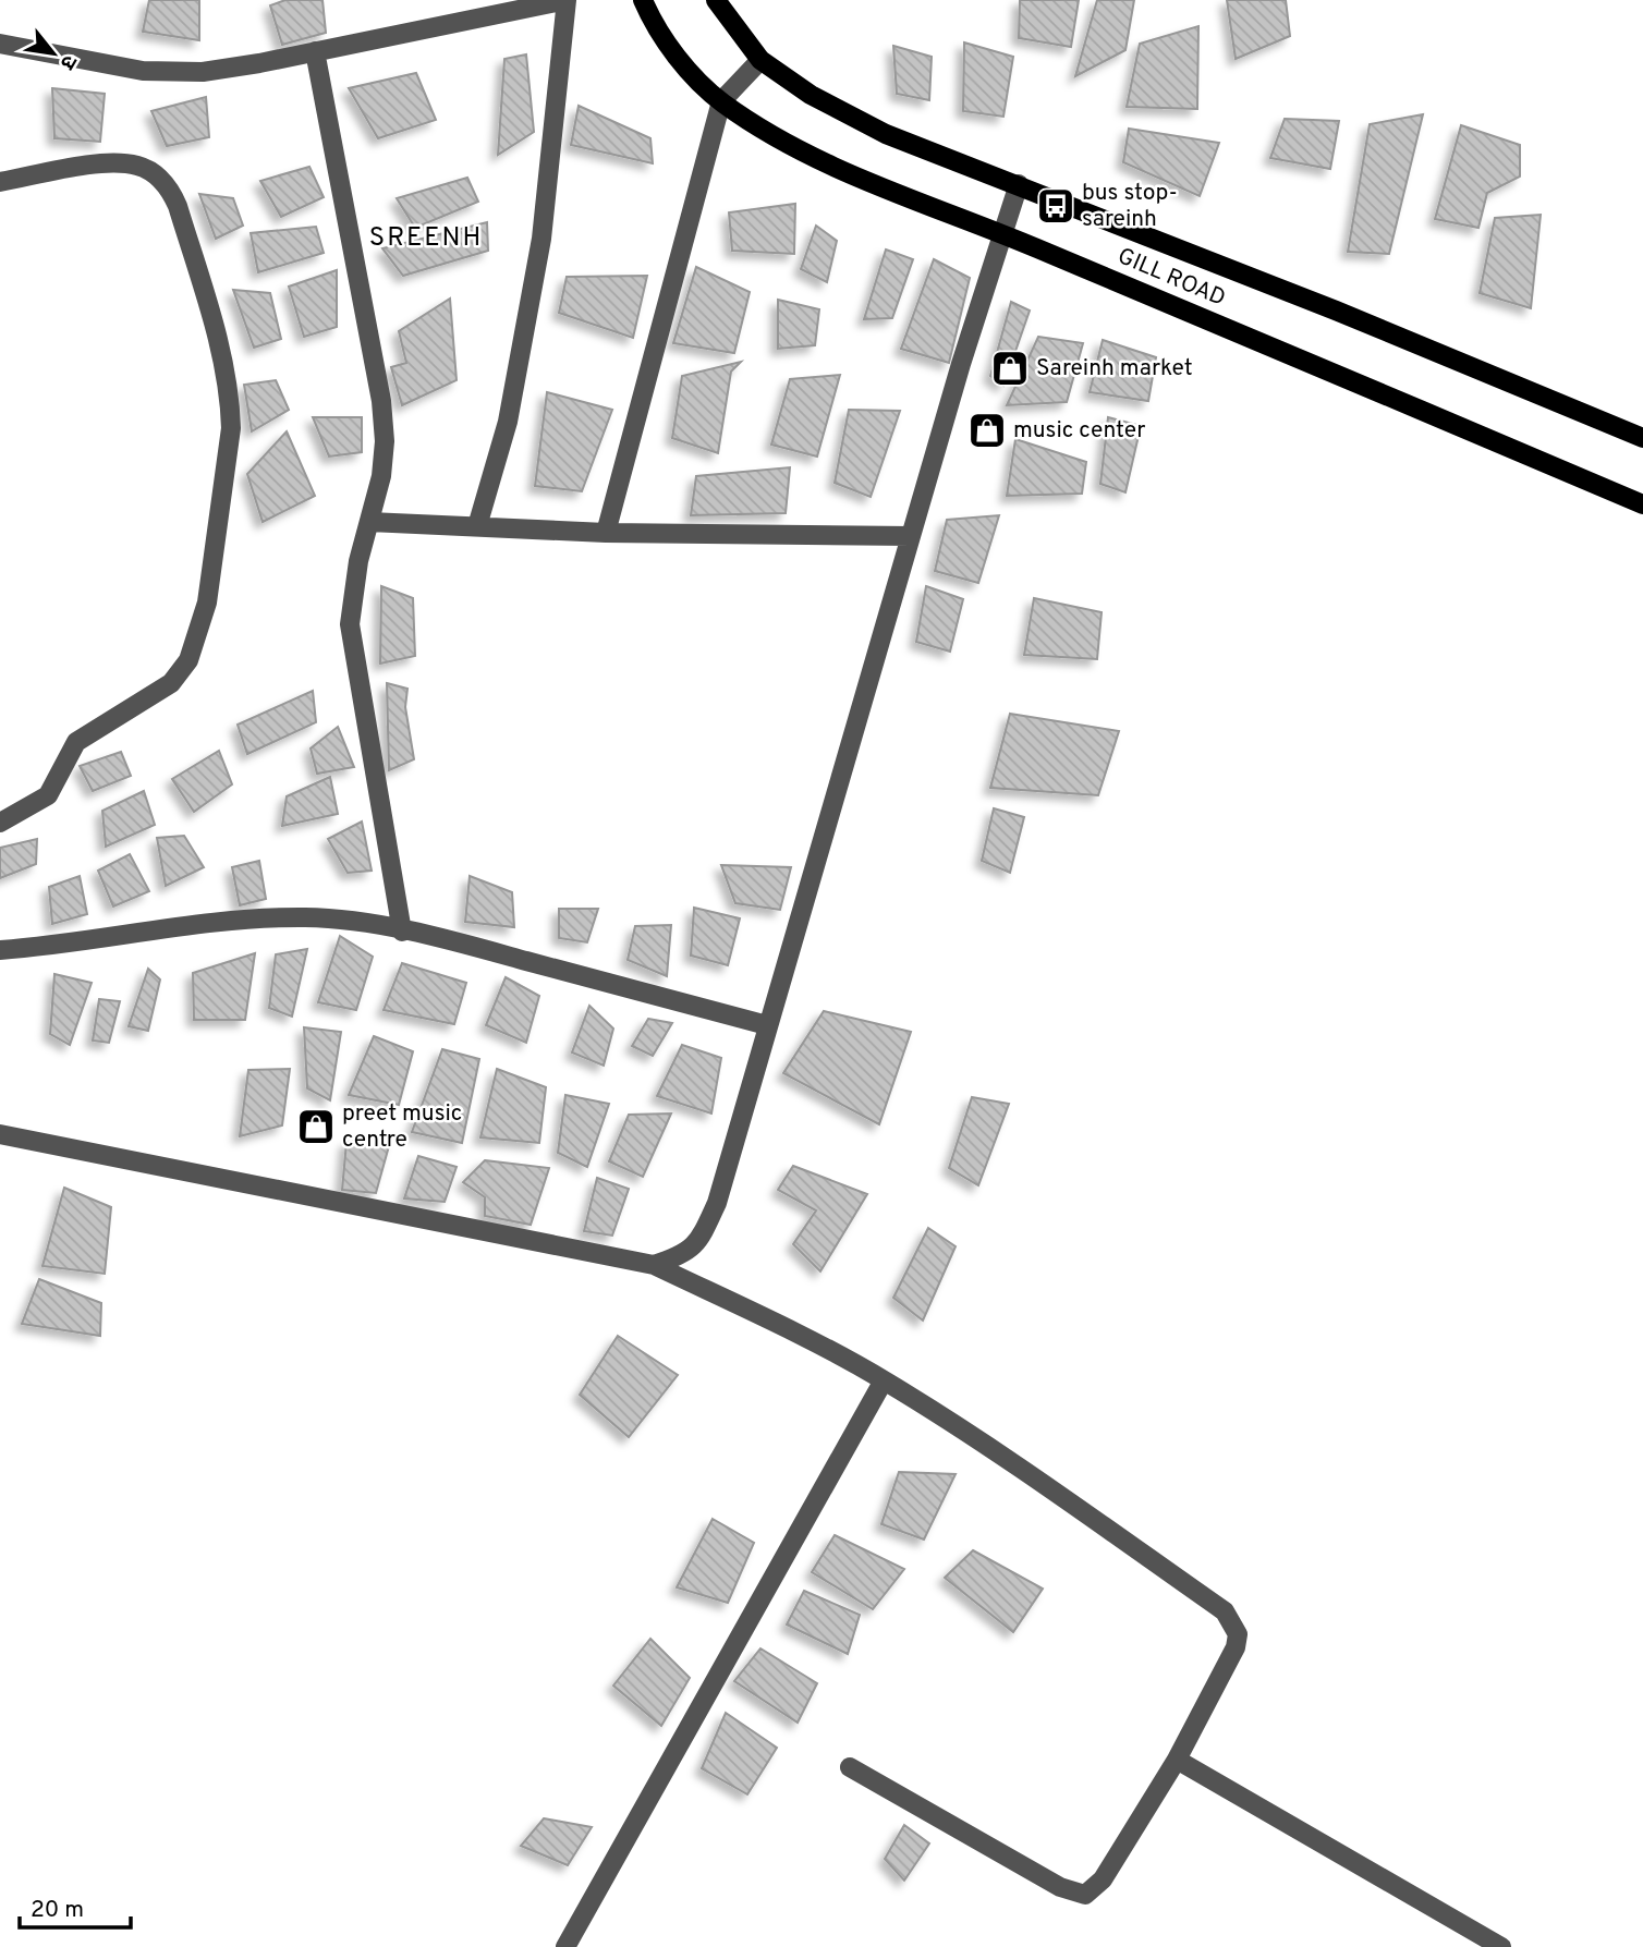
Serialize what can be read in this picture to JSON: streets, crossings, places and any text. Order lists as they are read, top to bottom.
{
  "streets": {
    "main road": ["GILL ROAD"]
  },
  "districts": ["SREENH"],
  "places": {
    "bus stop": ["bus stop- sareinh"],
    "shop": ["Sareinh market", "music center", "preet music centre"]
  },
  "scale_bar": "20 m",
  "north": "bottom right"
}
